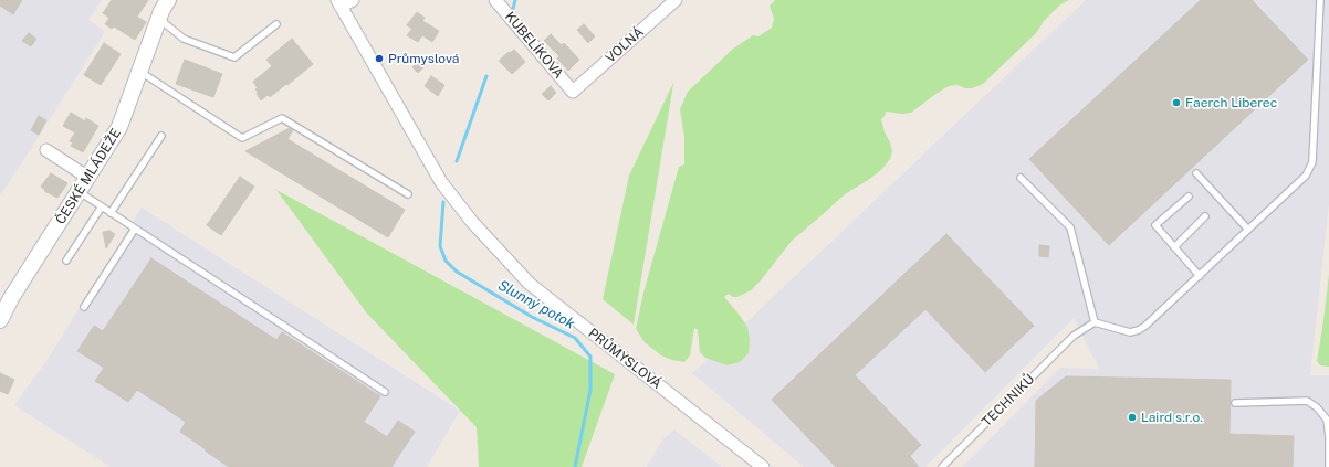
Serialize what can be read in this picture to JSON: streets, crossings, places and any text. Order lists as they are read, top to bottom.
{
  "streets": {
    "street": [
      "KUBELÍKOVA",
      "VOLNÁ",
      "ČESKÉ MLÁDEŽE",
      "PRŮMYSLOVÁ"
    ],
    "lane": ["TECHNIKŮ"]
  },
  "crossings": [
    ["KUBELÍKOVA", "VOLNÁ"]
  ],
  "water": ["Slunný potok"],
  "places": ["Průmyslová", "Faerch Liberec", "Laird s.r.o."]
}
